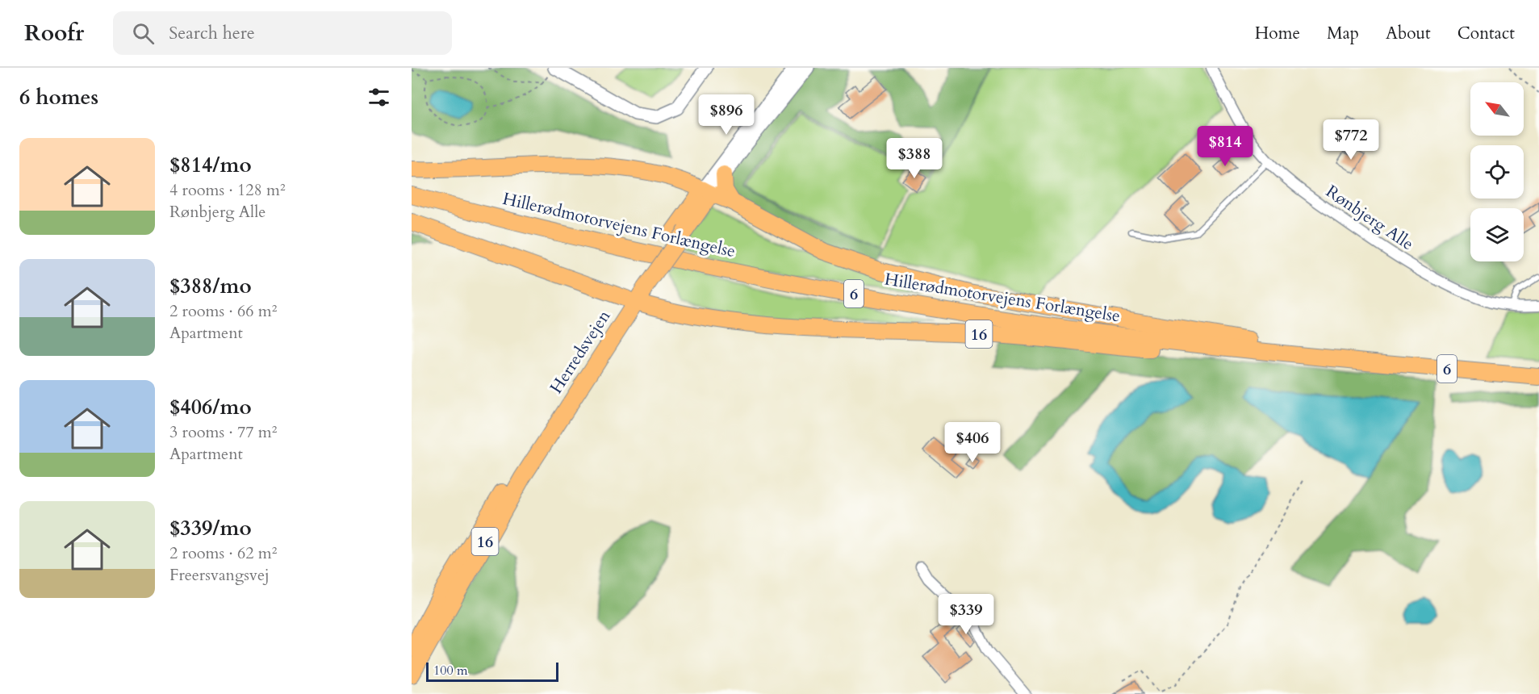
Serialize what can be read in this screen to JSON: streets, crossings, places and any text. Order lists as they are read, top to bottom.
{
  "streets": {
    "main road": [
      "Hillerødmotorvejens Forlængelse",
      "6",
      "16",
      "Herredsvejen"
    ],
    "street": ["Rønbjerg Alle"]
  },
  "crossings": [
    ["Hillerødmotorvejens Forlængelse", "16"],
    ["16", "Herredsvejen"]
  ],
  "scale_bar": "100 m",
  "north": "top left",
  "page": {
    "header": "Roofr",
    "search": "Search here",
    "nav": [
      "Home",
      "Map",
      "About",
      "Contact"
    ],
    "heading": "6 homes",
    "price": [
      "$896",
      "$772",
      "$814",
      "$388",
      "$406",
      "$339"
    ],
    "list": [
      {
        "name": "$814/mo",
        "note": "4 rooms · 128 m² · Rønbjerg Alle"
      },
      {
        "name": "$388/mo",
        "note": "2 rooms · 66 m² · Apartment"
      },
      {
        "name": "$406/mo",
        "note": "3 rooms · 77 m² · Apartment"
      },
      {
        "name": "$339/mo",
        "note": "2 rooms · 62 m² · Freersvangsvej"
      }
    ],
    "scale": "100 m"
  }
}
